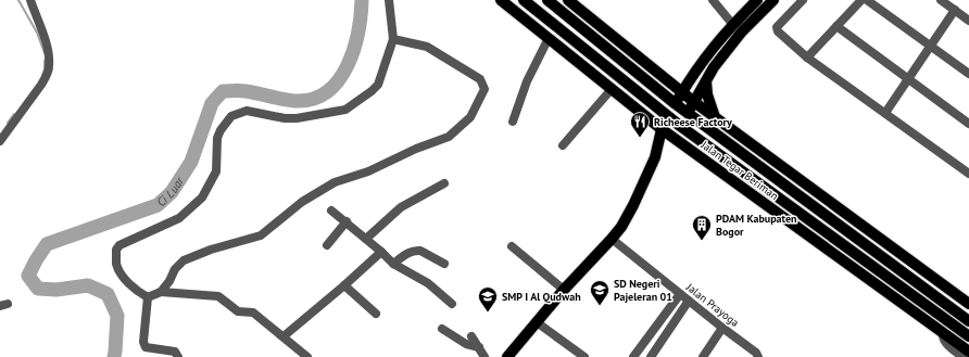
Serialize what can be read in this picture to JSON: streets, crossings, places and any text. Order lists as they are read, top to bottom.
{
  "streets": {
    "main road": ["Jalan Tegar Beriman"],
    "street": ["Jalan Prayoga"]
  },
  "water": ["Ci Luar"],
  "places": {
    "restaurant": ["Richeese Factory"],
    "building": ["PDAM Kabupaten Bogor"],
    "school or university": ["SD Negeri Pajeleran 01", "SMP I Al Qudwah"]
  }
}
